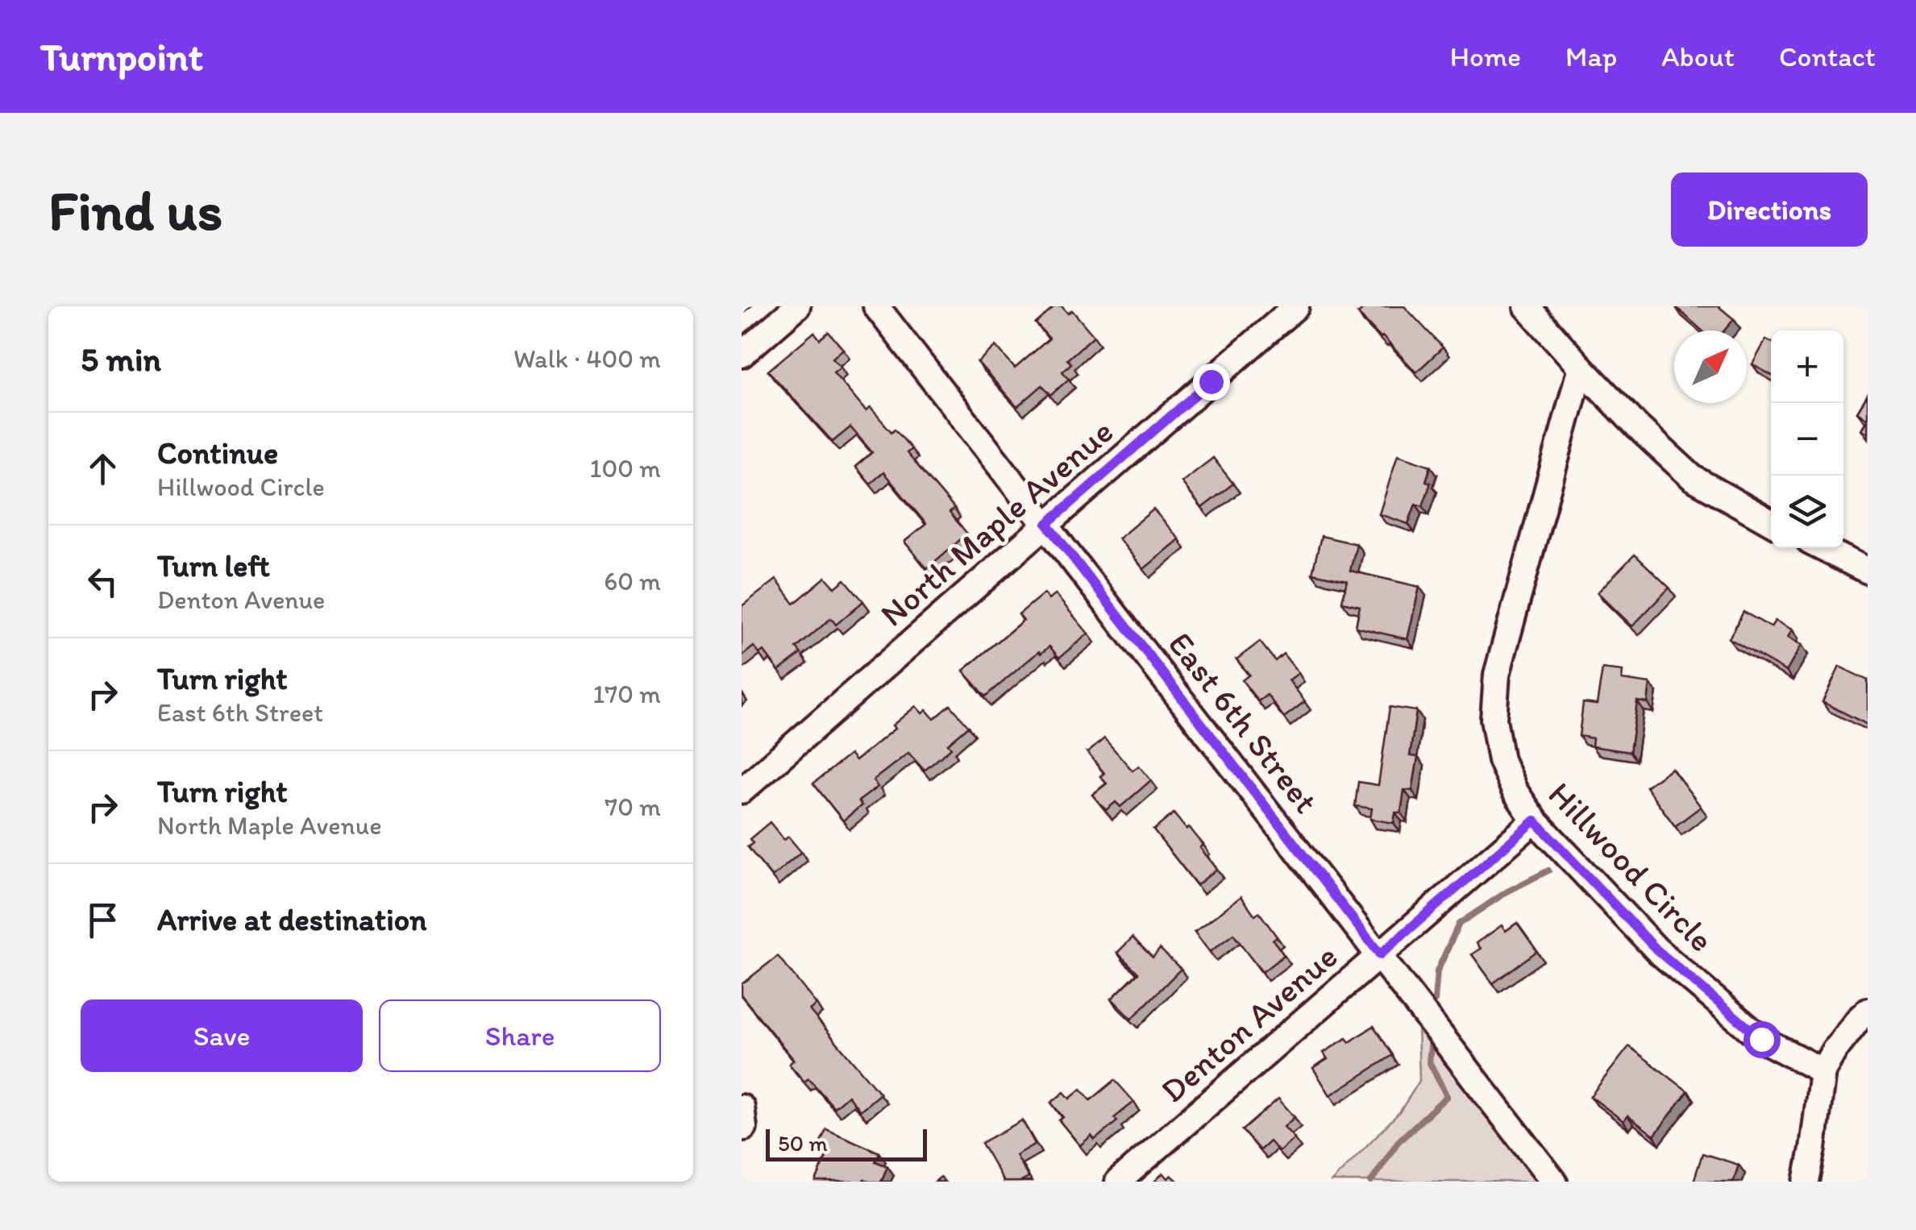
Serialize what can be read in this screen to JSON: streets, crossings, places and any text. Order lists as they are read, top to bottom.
{
  "streets": {
    "street": [
      "North Maple Avenue",
      "East 6th Street",
      "Hillwood Circle",
      "Denton Avenue"
    ]
  },
  "crossings": [
    ["North Maple Avenue", "East 6th Street"],
    ["East 6th Street", "Denton Avenue"],
    ["Hillwood Circle", "Denton Avenue"]
  ],
  "scale_bar": "50 m",
  "north": "top right",
  "page": {
    "header": "Turnpoint",
    "nav": [
      "Home",
      "Map",
      "About",
      "Contact"
    ],
    "buttons": [
      "Directions",
      ["Save", "Share"]
    ],
    "title": "Find us",
    "heading": ["5 min", "Walk · 400 m"],
    "map_buttons": ["+", "−"],
    "list": [
      ["Continue", "Hillwood Circle", "100 m"],
      ["Turn left", "Denton Avenue", "60 m"],
      ["Turn right", "East 6th Street", "170 m"],
      ["Turn right", "North Maple Avenue", "70 m"],
      "Arrive at destination"
    ],
    "scale": "50 m"
  }
}
